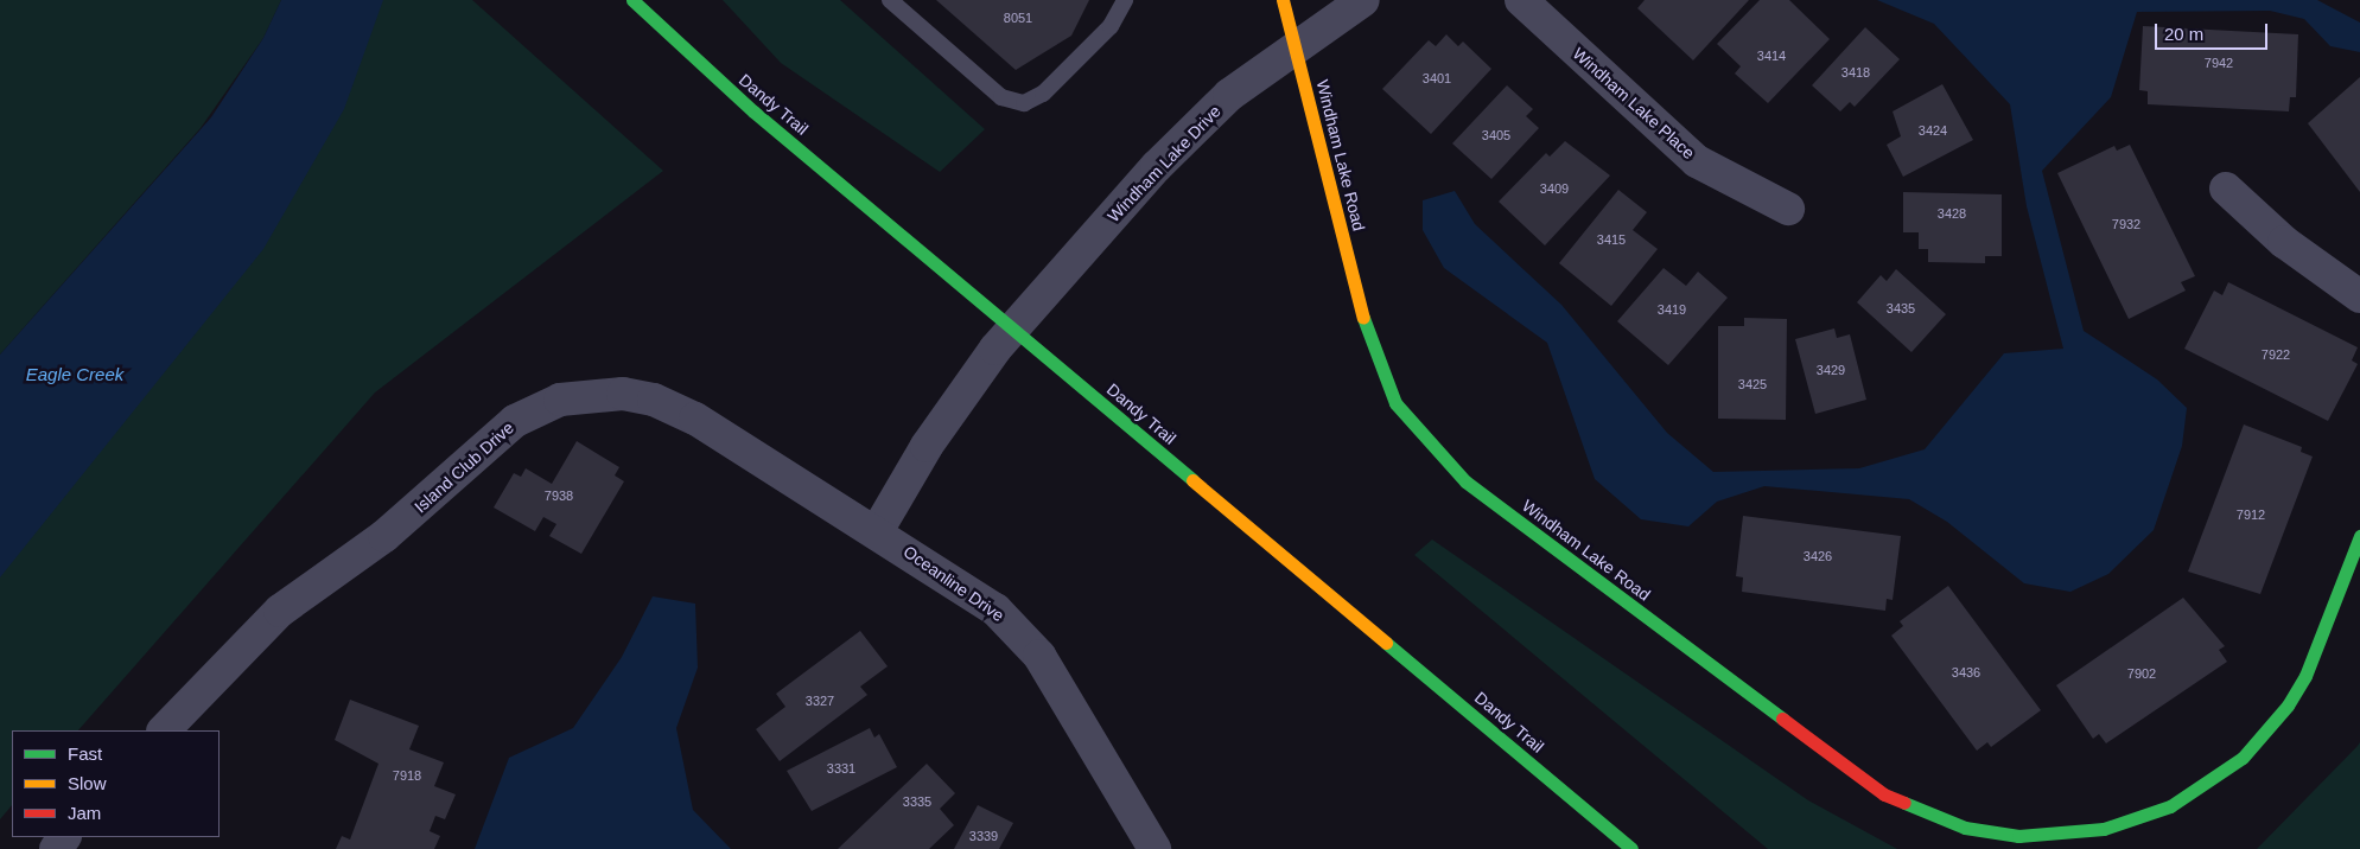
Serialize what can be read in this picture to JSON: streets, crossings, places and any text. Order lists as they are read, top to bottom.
{
  "streets": {
    "street": [
      "Windham Lake Place",
      "Dandy Trail",
      "Windham Lake Road",
      "Windham Lake Drive",
      "Island Club Drive",
      "Oceanline Drive"
    ]
  },
  "crossings": [
    ["Dandy Trail", "Windham Lake Drive"],
    ["Windham Lake Road", "Windham Lake Drive"],
    ["Island Club Drive", "Oceanline Drive"]
  ],
  "water": ["Eagle Creek"],
  "house_numbers": [
    "8051",
    "3414",
    "7942",
    "3418",
    "3401",
    "3424",
    "3405",
    "3409",
    "3428",
    "7932",
    "3415",
    "3435",
    "3419",
    "7922",
    "3429",
    "3425",
    "7938",
    "7912",
    "3426",
    "3436",
    "7902",
    "3327",
    "3331",
    "7918",
    "3335",
    "3339"
  ],
  "legend": ["Fast", "Slow", "Jam"],
  "scale_bar": "20 m"
}
